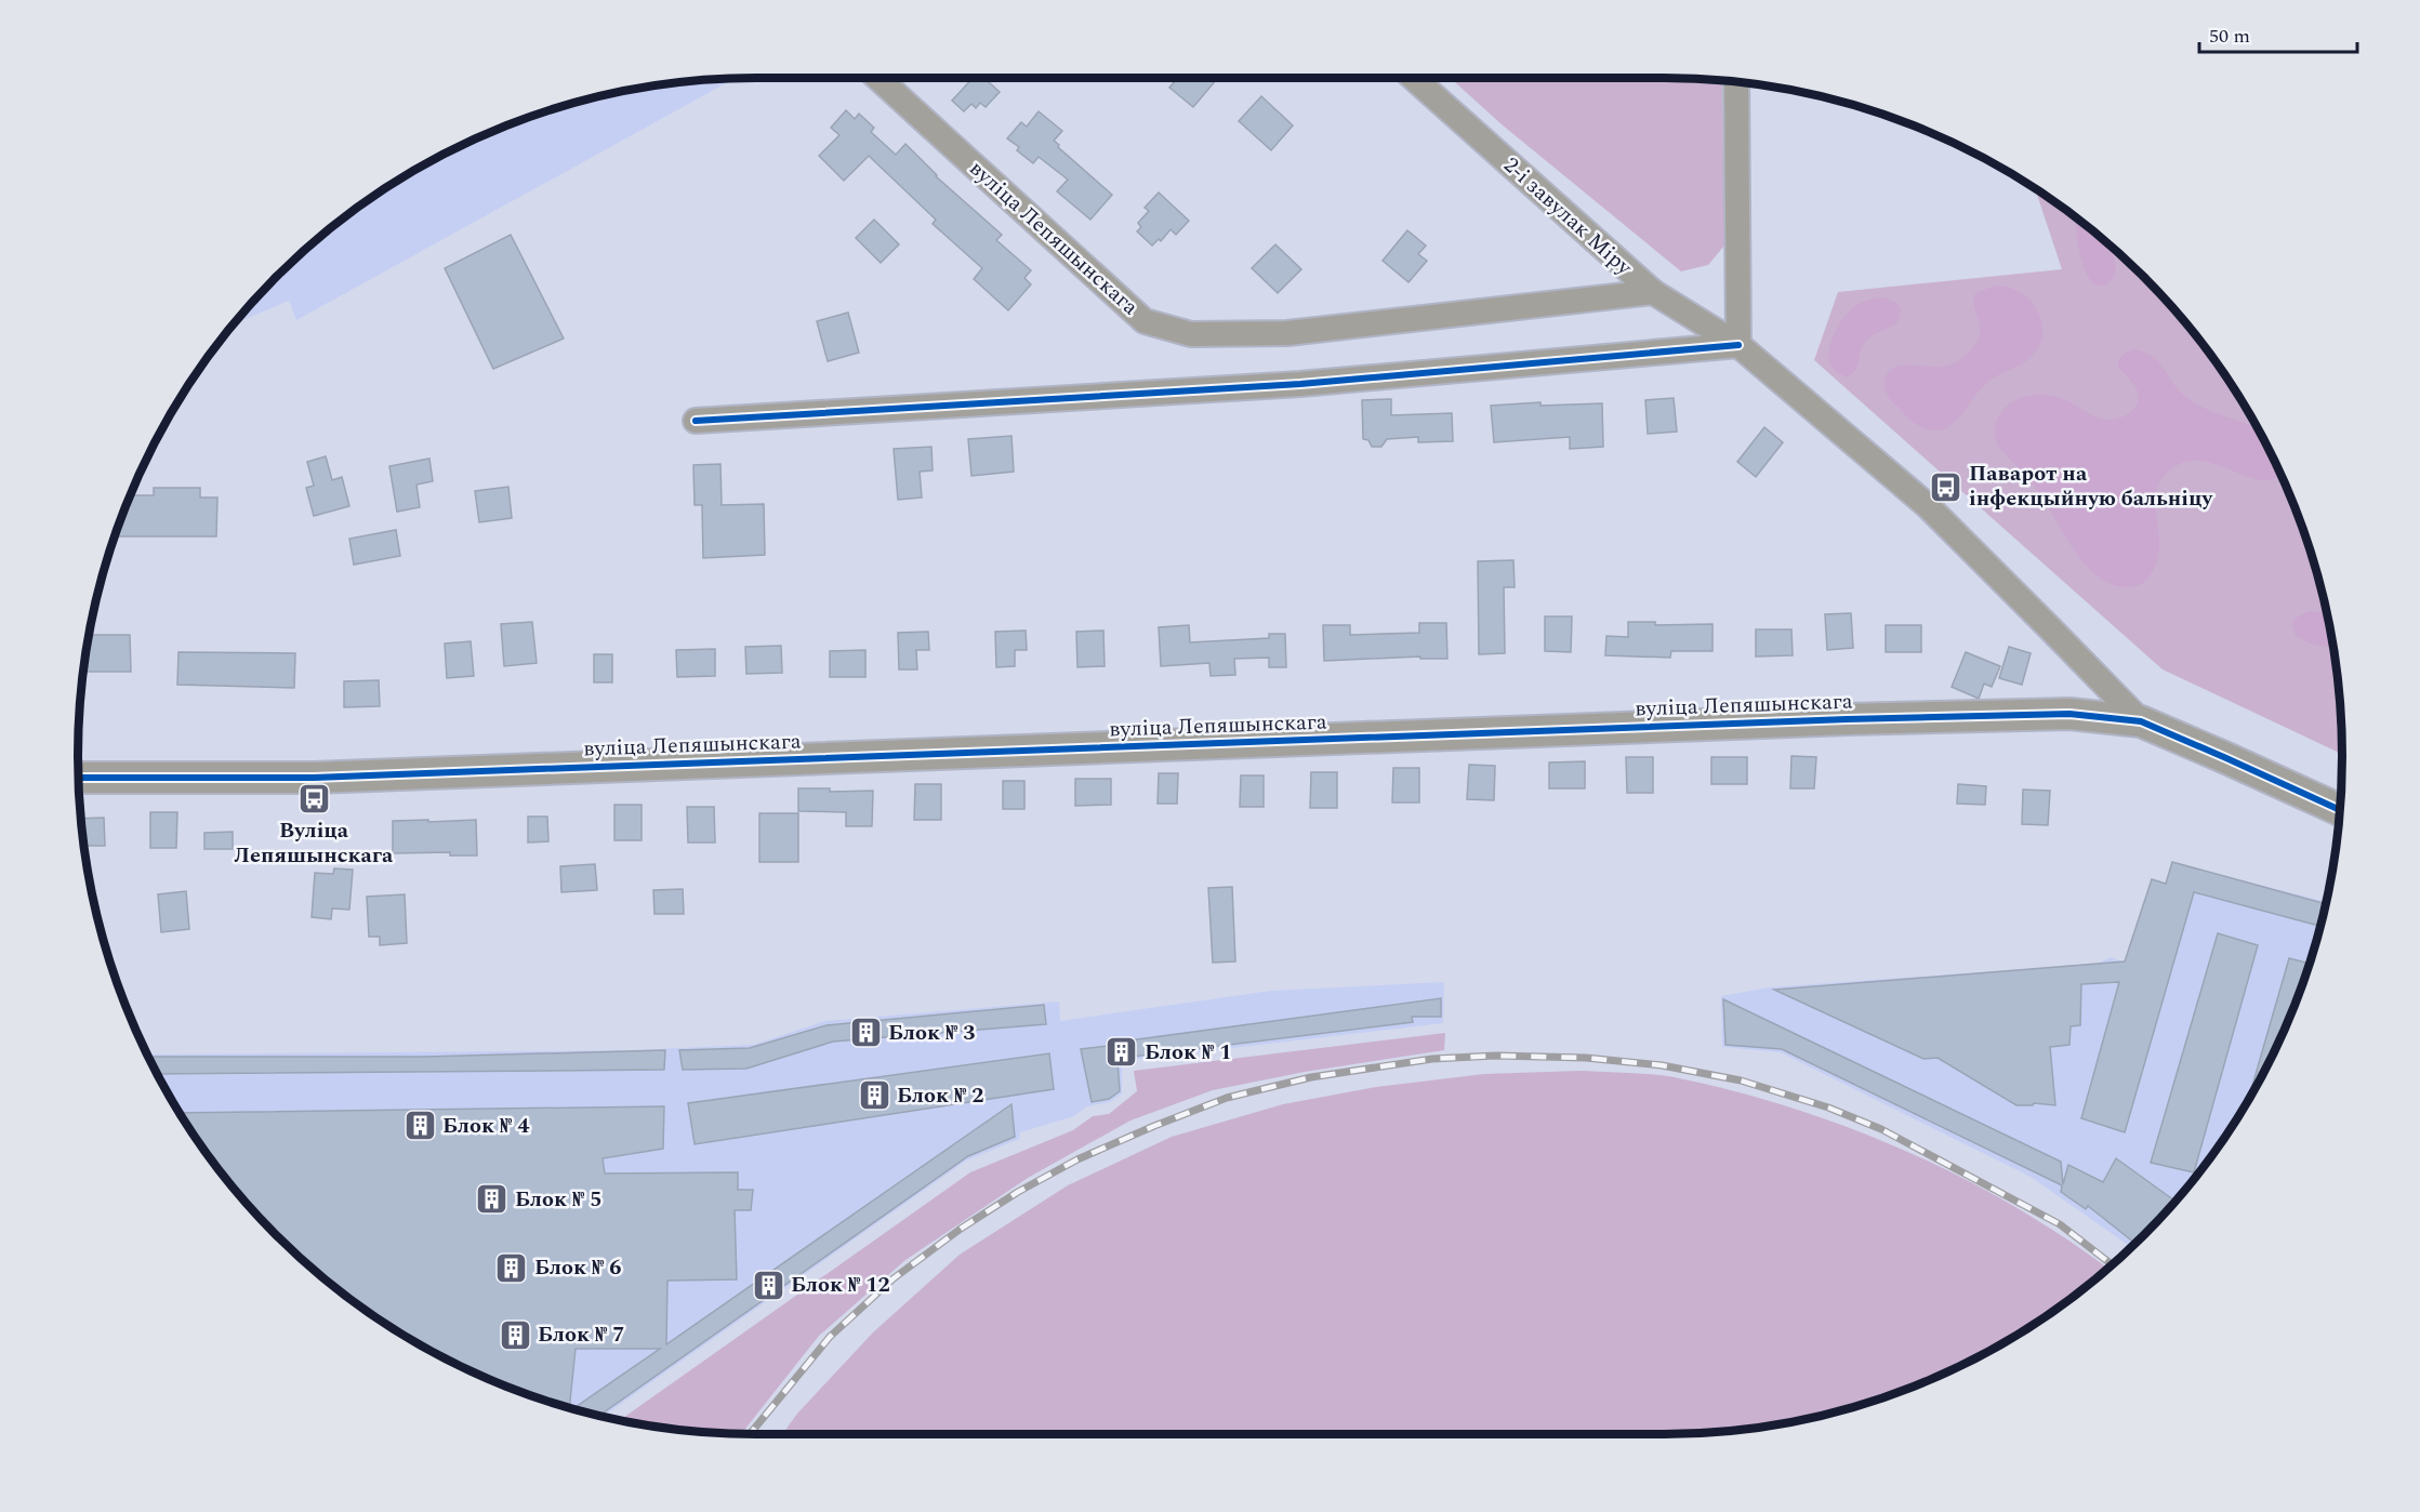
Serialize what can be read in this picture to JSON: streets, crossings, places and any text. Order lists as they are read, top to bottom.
{
  "streets": {
    "street": ["2-і завулак Міру", "вуліца Лепяшынскага"]
  },
  "crossings": [
    ["2-і завулак Міру", "вуліца Лепяшынскага"]
  ],
  "places": {
    "bus stop": ["Паварот на інфекцыйную бальніцу", "Вуліца Лепяшынскага"],
    "building": [
      "Блок № 3",
      "Блок № 1",
      "Блок № 2",
      "Блок № 4",
      "Блок № 5",
      "Блок № 6",
      "Блок № 12",
      "Блок № 7"
    ]
  },
  "scale_bar": "50 m"
}
